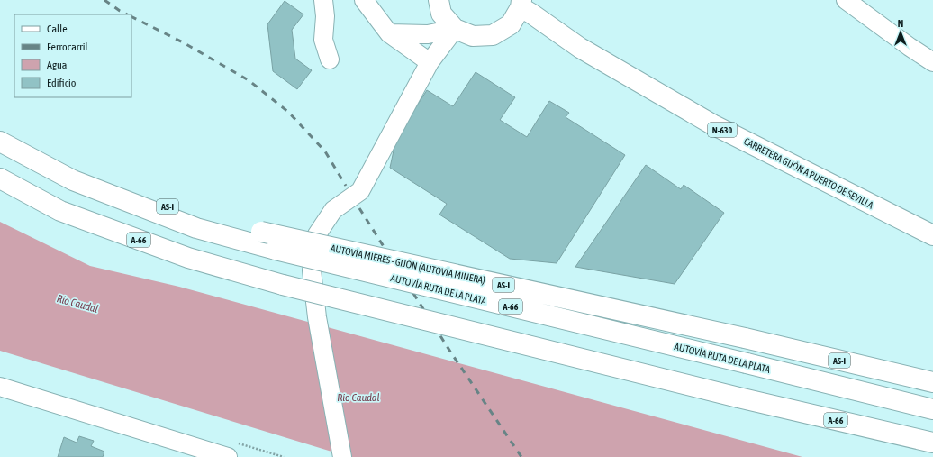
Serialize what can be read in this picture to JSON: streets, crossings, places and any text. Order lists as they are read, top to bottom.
{
  "streets": {
    "highway": [
      "N-630",
      "CARRETERA GIJÓN A PUERTO DE SEVILLA",
      "AS-I",
      "A-66",
      "AUTOVÍA MIERES - GIJÓN (AUTOVÍA MINERA)",
      "AUTOVÍA RUTA DE LA PLATA"
    ]
  },
  "crossings": [
    ["AUTOVÍA MIERES - GIJÓN (AUTOVÍA MINERA)", "AUTOVÍA RUTA DE LA PLATA"]
  ],
  "water": ["Río Caudal"],
  "legend": [
    "Calle",
    "Ferrocarril",
    "Agua",
    "Edificio"
  ],
  "north": "top"
}
